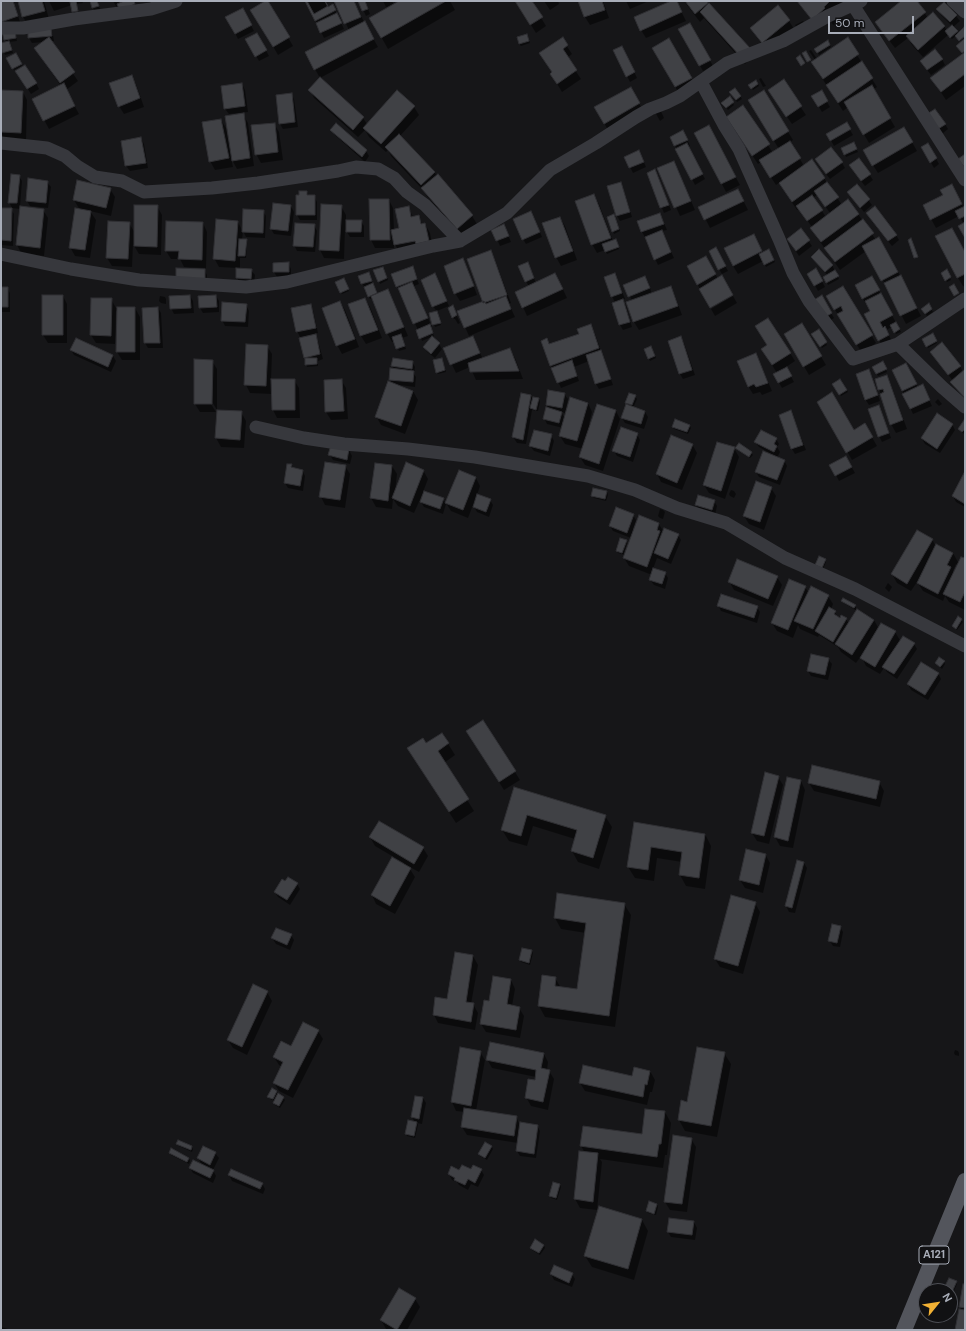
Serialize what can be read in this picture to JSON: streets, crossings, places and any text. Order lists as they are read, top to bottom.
{
  "streets": {
    "main road": ["A121"]
  },
  "scale_bar": "50 m",
  "north": "top right"
}
